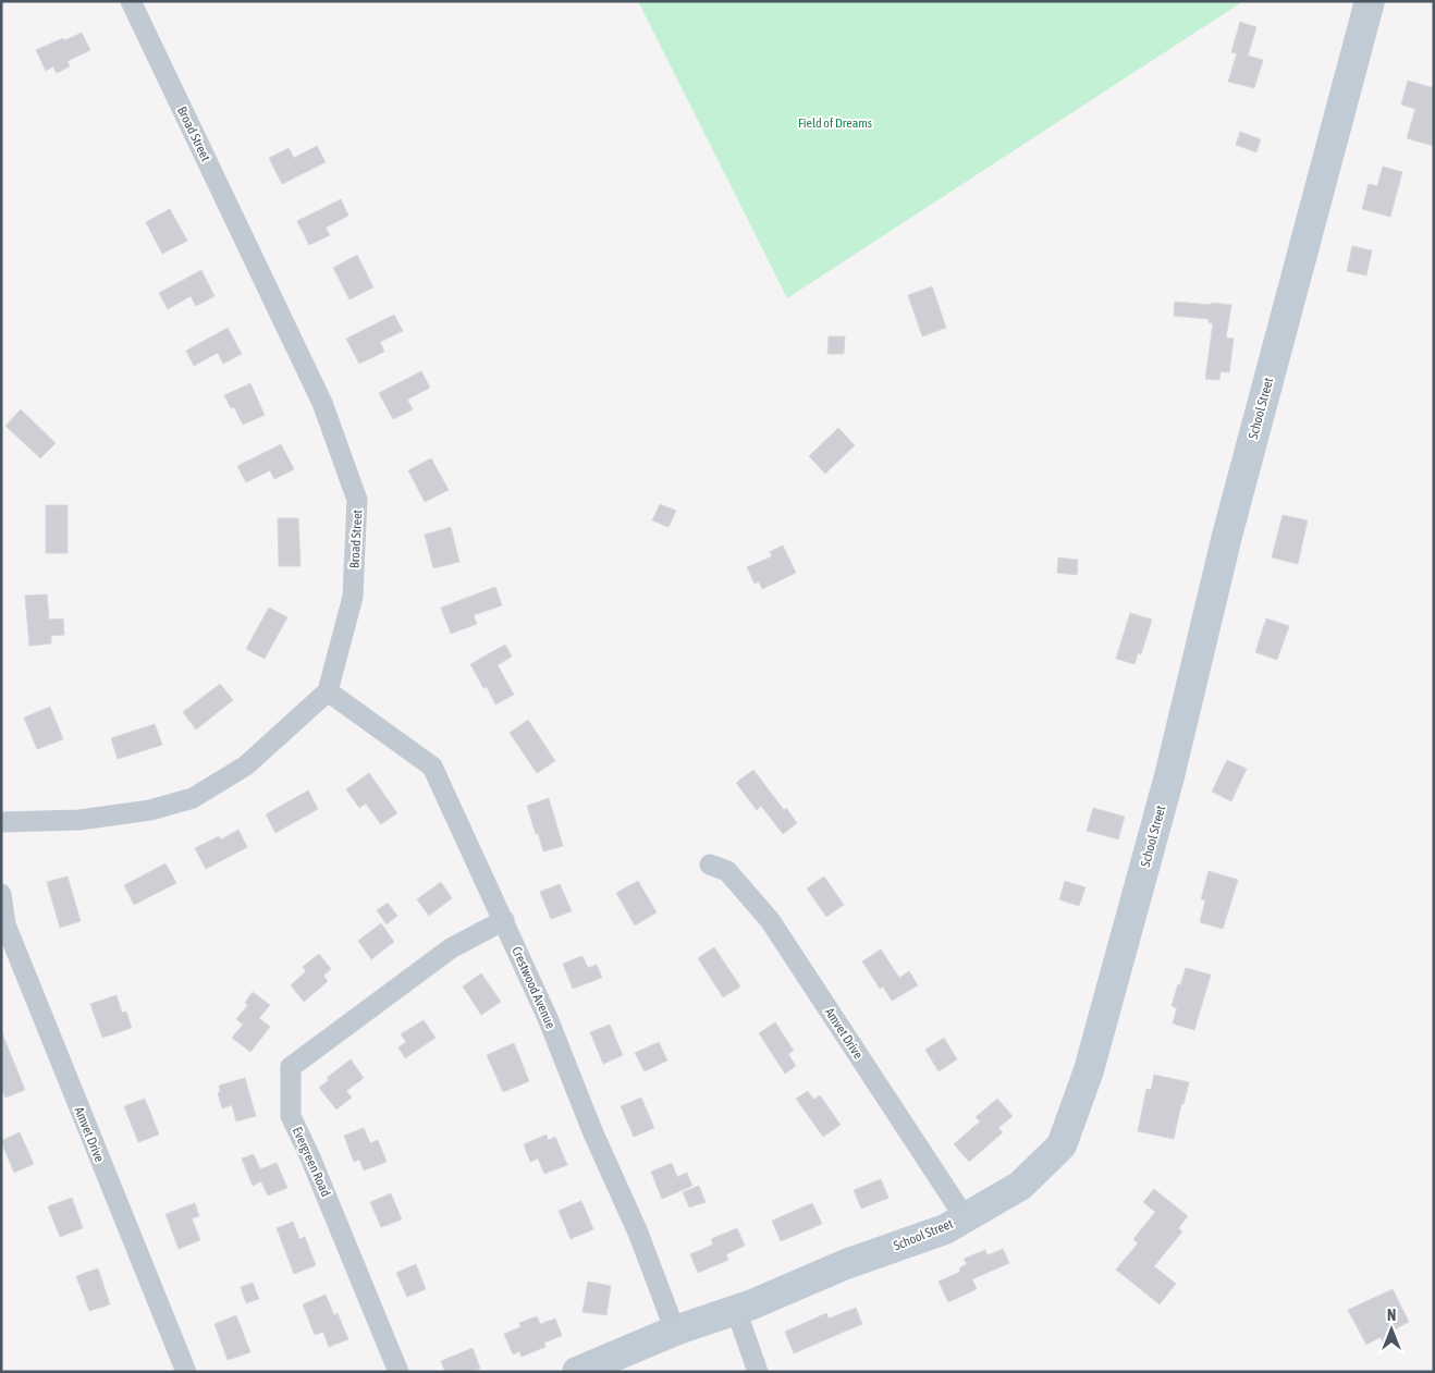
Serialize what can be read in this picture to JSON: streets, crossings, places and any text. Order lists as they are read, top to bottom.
{
  "streets": {
    "street": [
      "Broad Street",
      "School Street",
      "Crestwood Avenue",
      "Amvet Drive",
      "Evergreen Road"
    ]
  },
  "crossings": [
    ["Broad Street", "Crestwood Avenue"],
    ["School Street", "Crestwood Avenue"],
    ["School Street", "Amvet Drive"],
    ["Crestwood Avenue", "Evergreen Road"]
  ],
  "parks": ["Field of Dreams"],
  "north": "top"
}
